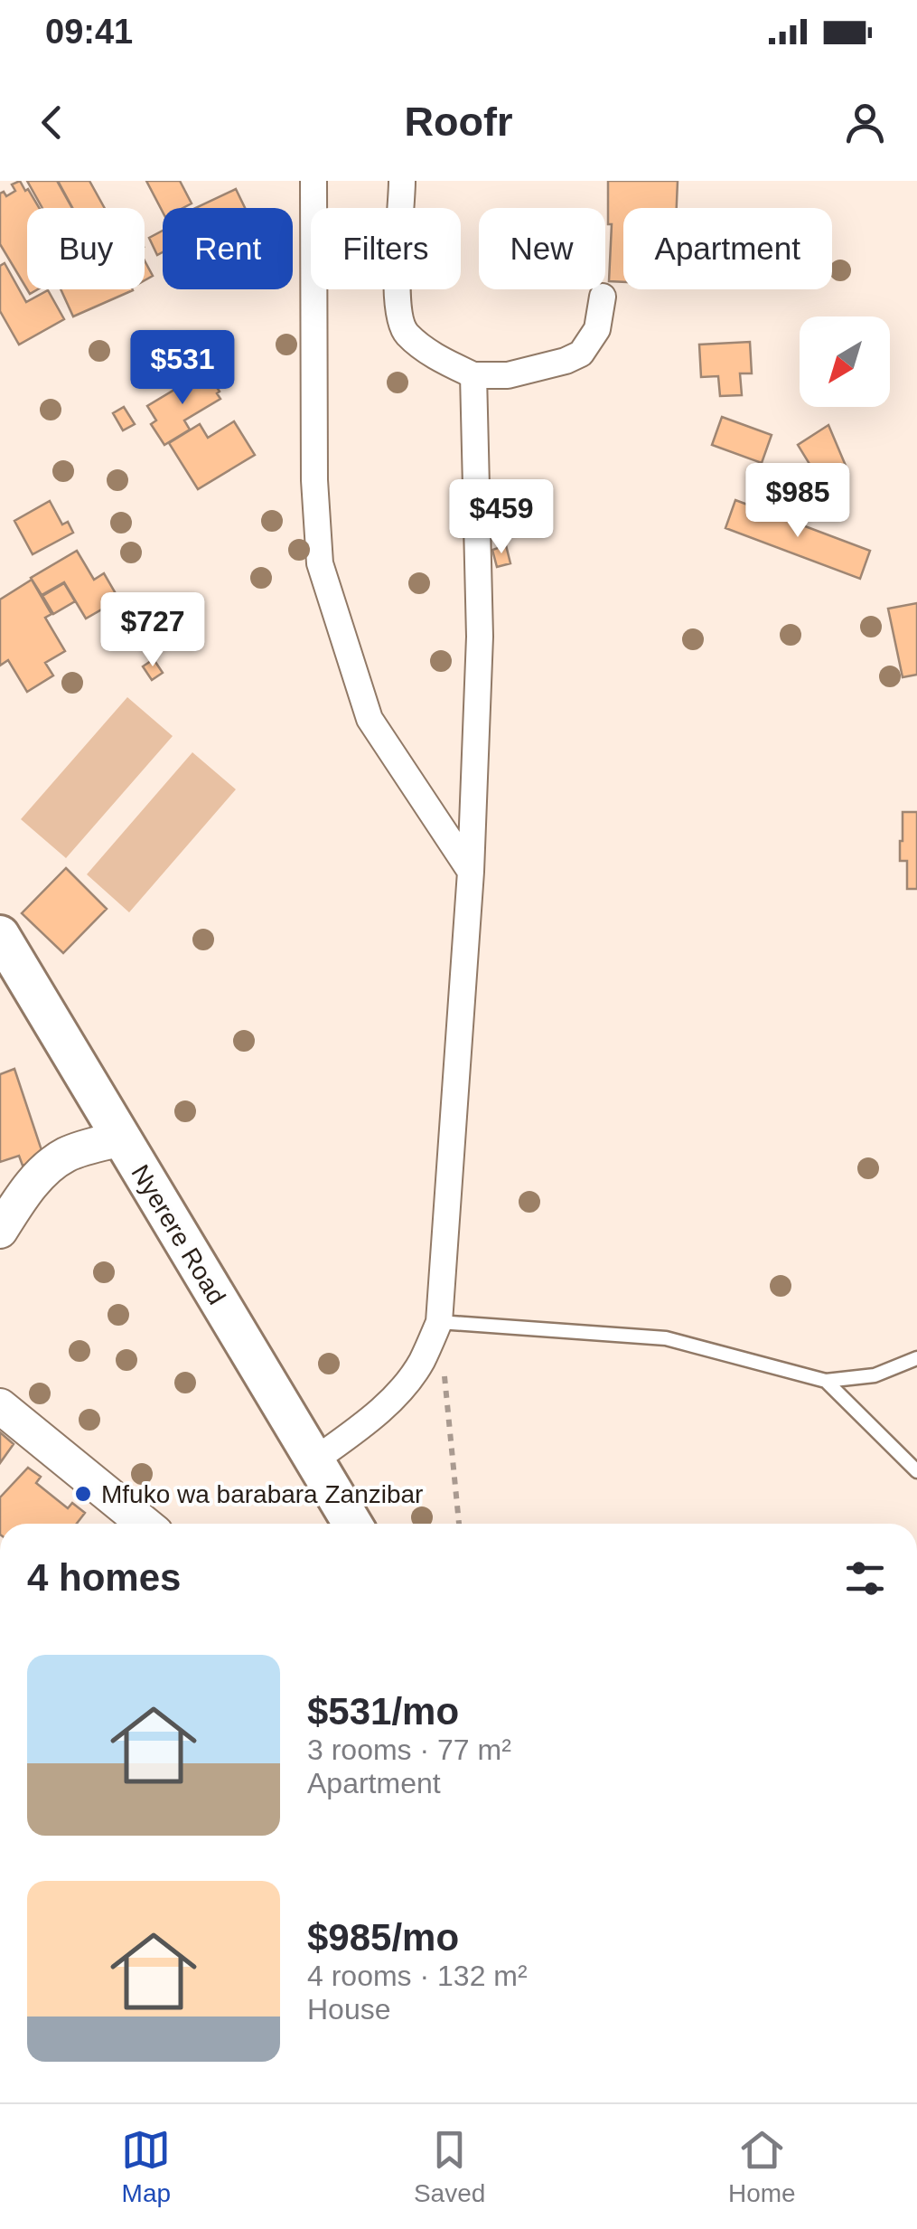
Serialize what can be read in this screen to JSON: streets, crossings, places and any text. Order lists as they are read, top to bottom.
{
  "streets": {
    "main road": ["Nyerere Road"]
  },
  "places": ["Mfuko wa barabara Zanzibar"],
  "north": "bottom left",
  "page": {
    "status": "09:41",
    "header": "Roofr",
    "chip": [
      "Buy",
      "Rent",
      "Filters",
      "New",
      "Apartment"
    ],
    "price": [
      "$531",
      "$985",
      "$459",
      "$727"
    ],
    "heading": "4 homes",
    "list": [
      {
        "name": "$531/mo",
        "note": "3 rooms · 77 m² · Apartment"
      },
      {
        "name": "$985/mo",
        "note": "4 rooms · 132 m² · House"
      }
    ],
    "tabs": ["Map", "Saved", "Home"]
  }
}
